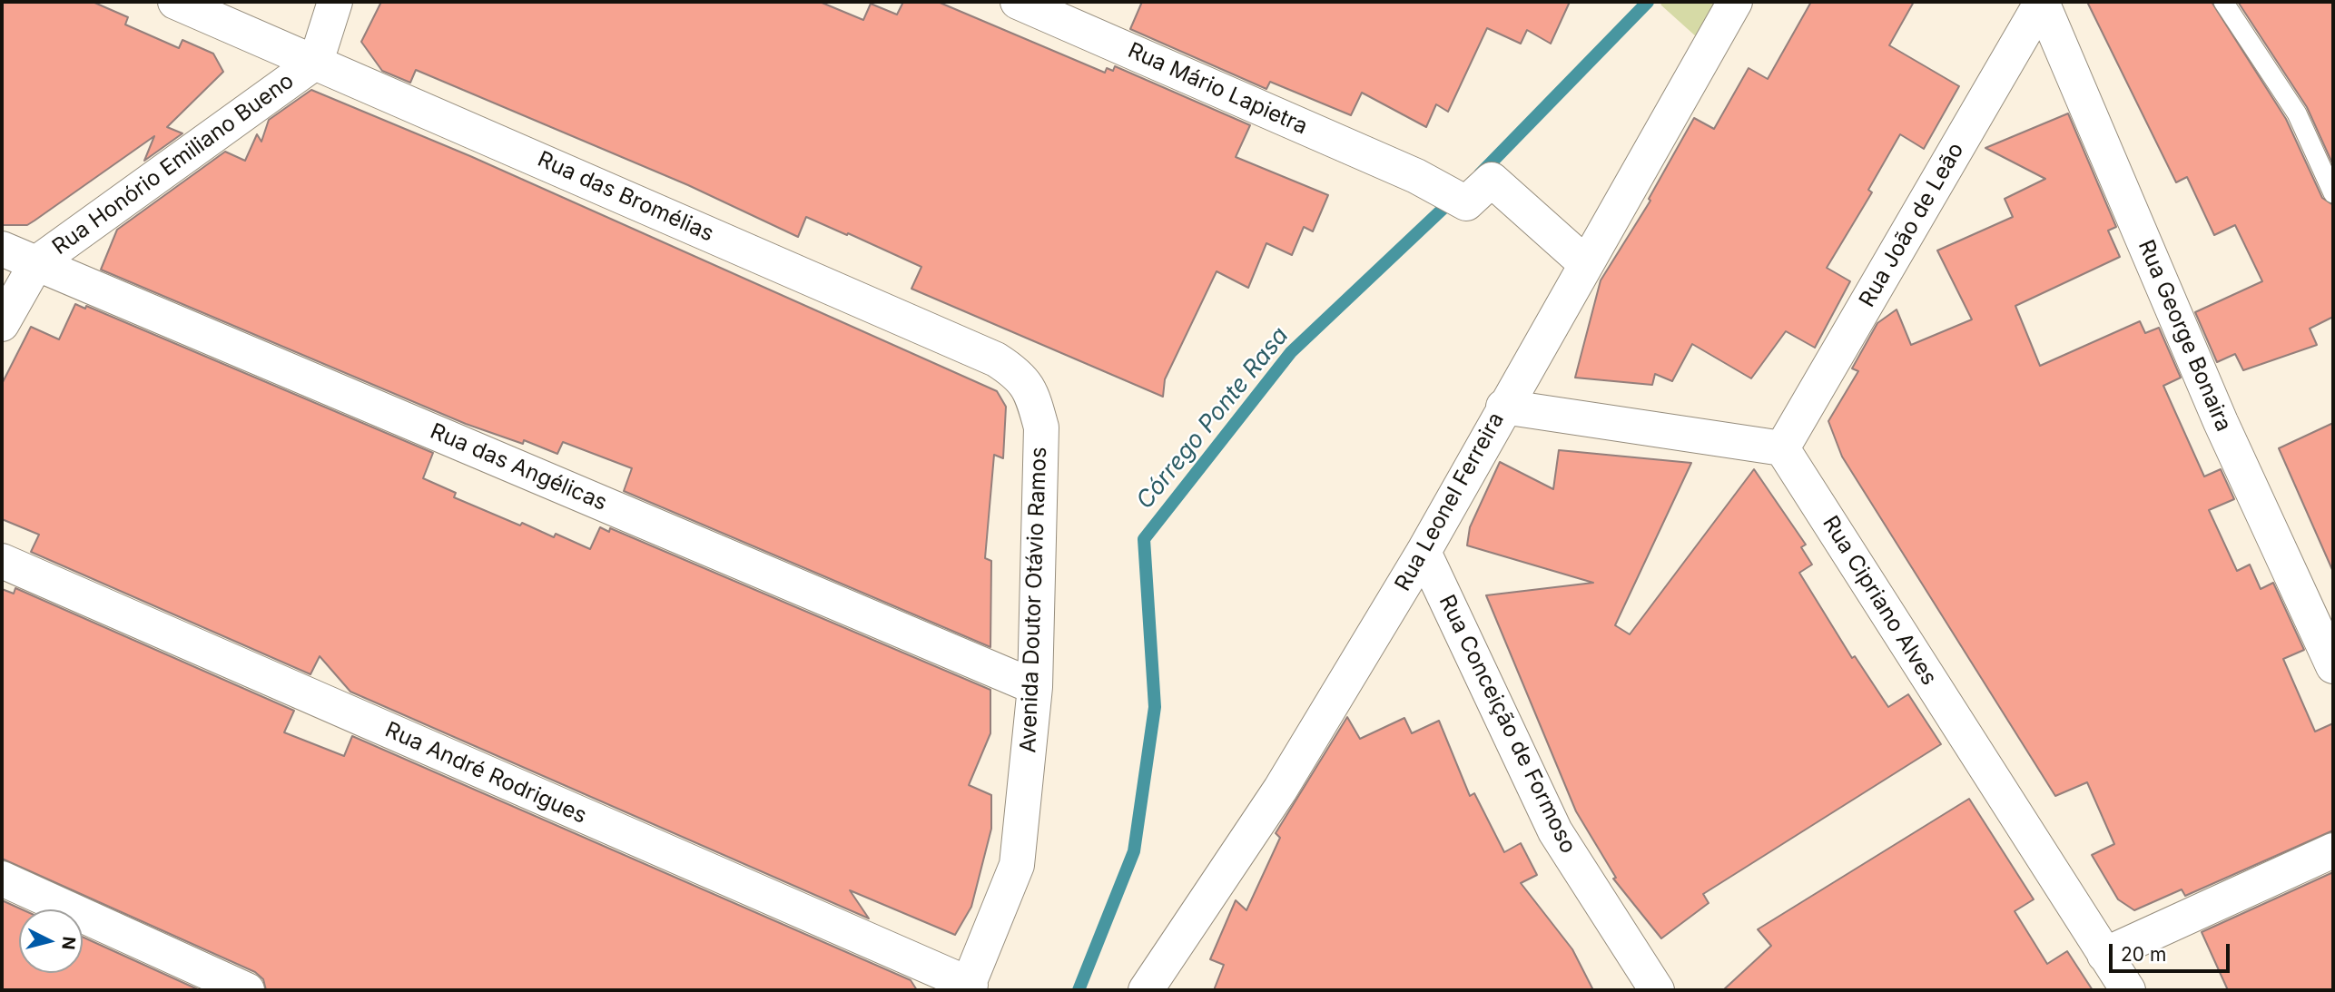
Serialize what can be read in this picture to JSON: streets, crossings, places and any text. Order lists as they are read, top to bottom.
{
  "streets": {
    "street": [
      "Rua Mário Lapietra",
      "Rua Honório Emiliano Bueno",
      "Rua das Bromélias",
      "Rua João de Leão",
      "Rua George Bonaira",
      "Rua das Angélicas",
      "Rua Leonel Ferreira",
      "Avenida Doutor Otávio Ramos",
      "Rua Cipriano Alves",
      "Rua Conceição de Formoso",
      "Rua André Rodrigues"
    ]
  },
  "crossings": [
    ["Rua Mário Lapietra", "Rua Leonel Ferreira"],
    ["Rua Honório Emiliano Bueno", "Rua das Bromélias"],
    ["Rua Honório Emiliano Bueno", "Rua das Angélicas"],
    ["Rua das Bromélias", "Avenida Doutor Otávio Ramos"],
    ["Rua João de Leão", "Rua George Bonaira"],
    ["Rua João de Leão", "Rua Cipriano Alves"],
    ["Rua das Angélicas", "Avenida Doutor Otávio Ramos"],
    ["Rua Leonel Ferreira", "Rua Conceição de Formoso"],
    ["Avenida Doutor Otávio Ramos", "Rua André Rodrigues"]
  ],
  "water": ["Córrego Ponte Rasa"],
  "scale_bar": "20 m",
  "north": "right"
}
